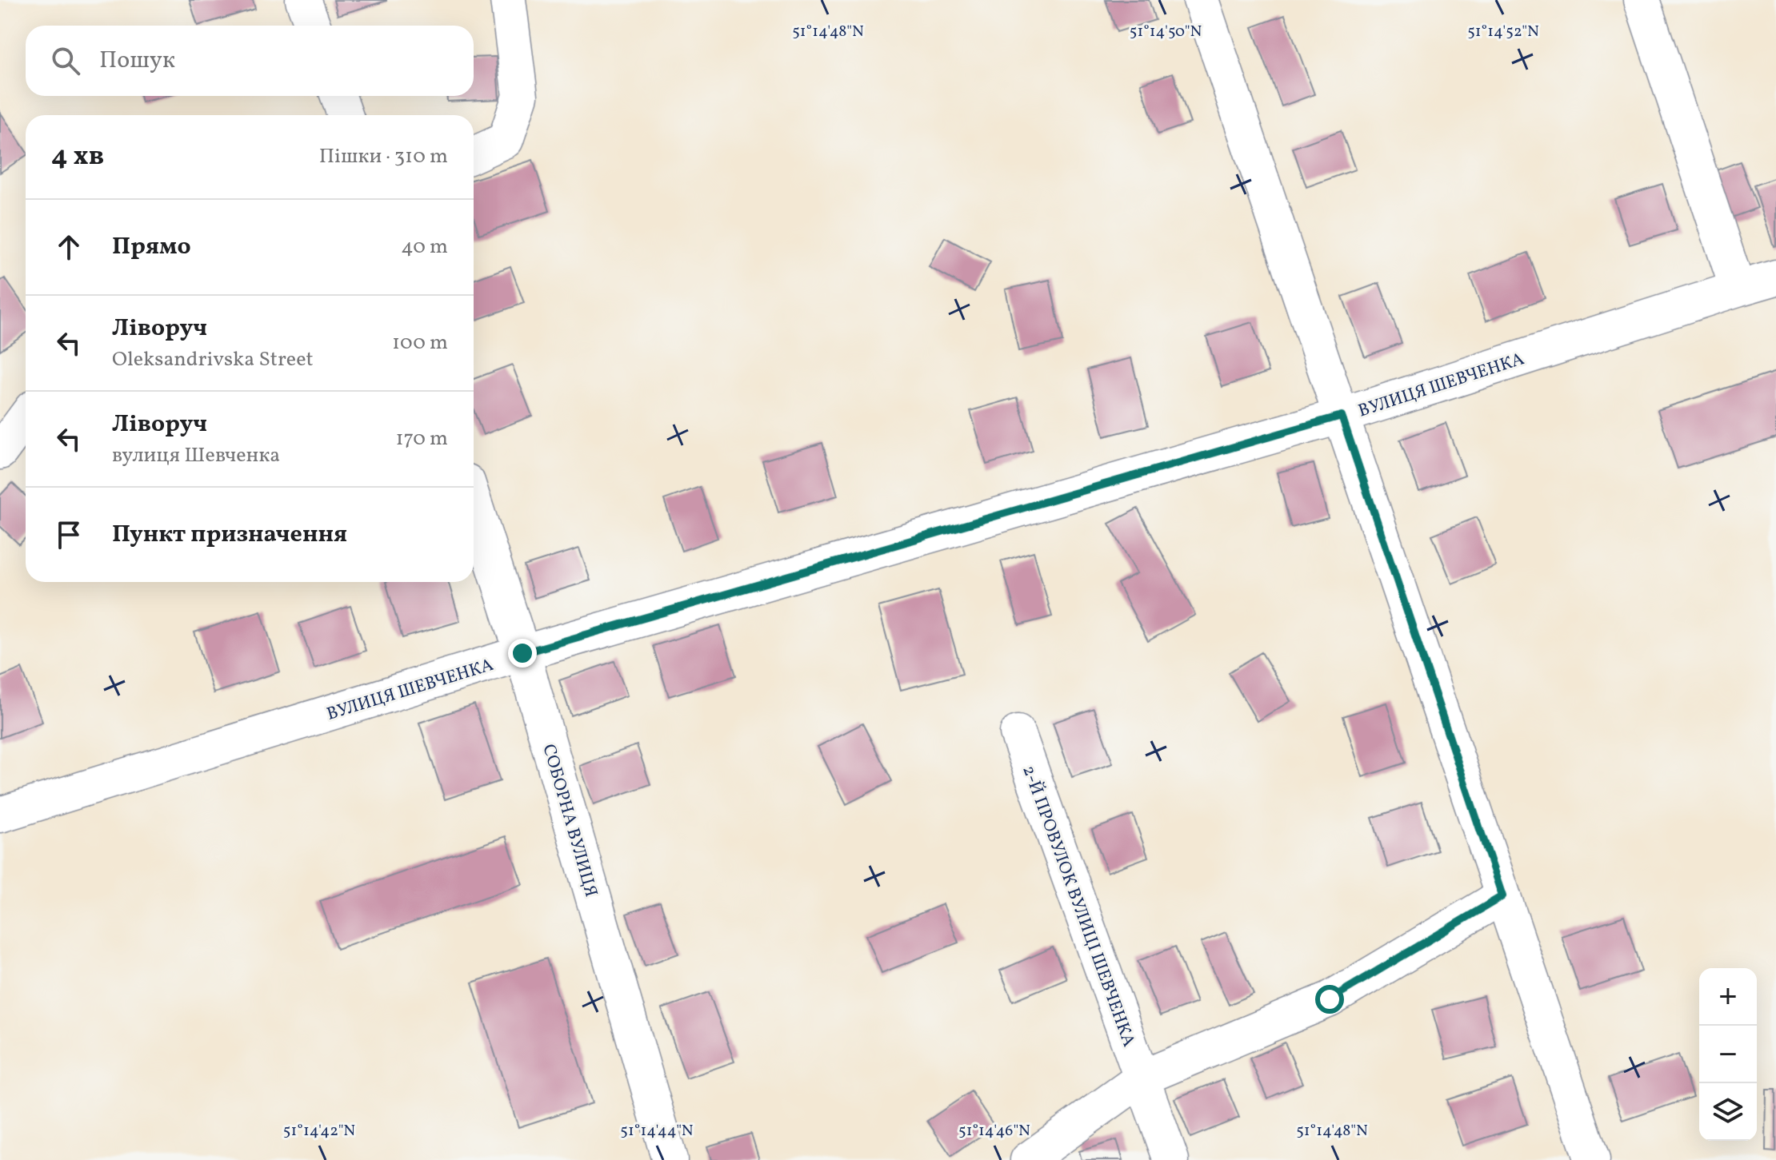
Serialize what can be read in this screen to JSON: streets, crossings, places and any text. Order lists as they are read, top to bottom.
{
  "streets": {
    "street": ["ВУЛИЦЯ ШЕВЧЕНКА", "СОБОРНА ВУЛИЦЯ", "2-Й ПРОВУЛОК ВУЛИЦІ ШЕВЧЕНКА"]
  },
  "crossings": [
    ["ВУЛИЦЯ ШЕВЧЕНКА", "СОБОРНА ВУЛИЦЯ"]
  ],
  "page": {
    "search": "Пошук",
    "heading": ["4 хв", "Пішки · 310 m"],
    "list": [
      ["Прямо", "40 m"],
      ["Ліворуч", "Oleksandrivska Street", "100 m"],
      ["Ліворуч", "вулиця Шевченка", "170 m"],
      "Пункт призначення"
    ],
    "map_buttons": ["+", "−"]
  },
  "coordinates": [
    "51°14'48\"N",
    "51°14'50\"N",
    "51°14'52\"N",
    "51°14'42\"N",
    "51°14'44\"N",
    "51°14'46\"N"
  ]
}
